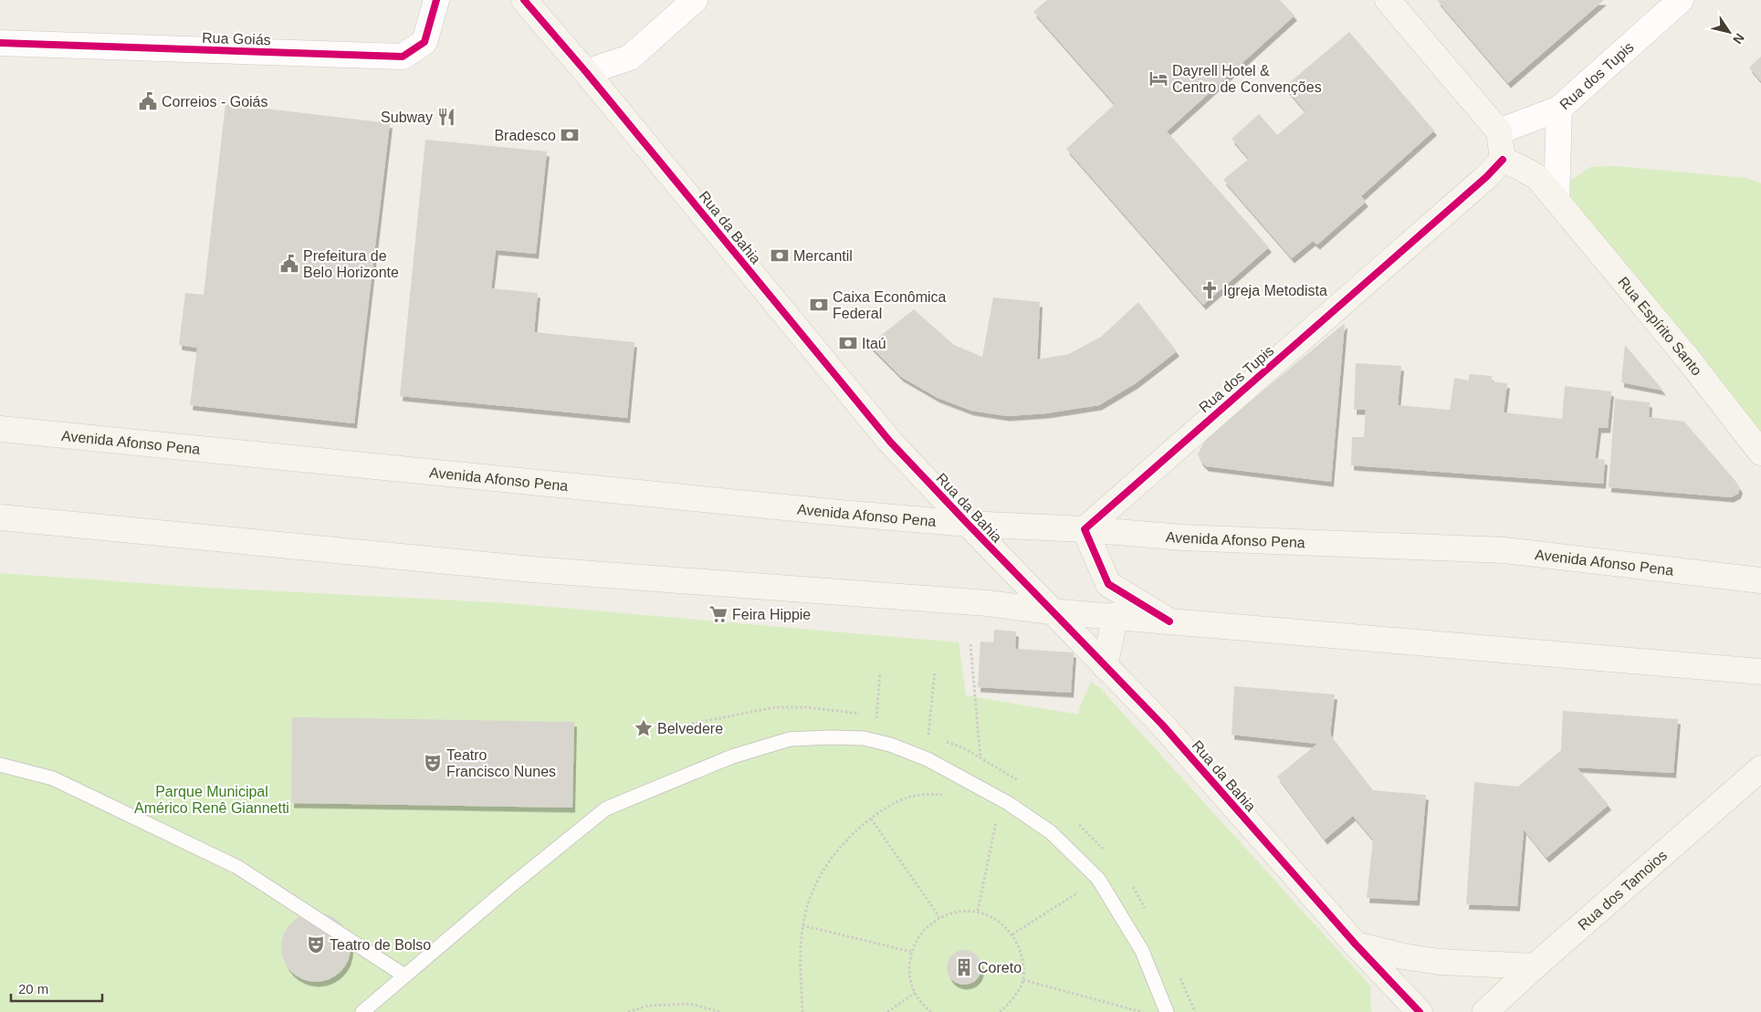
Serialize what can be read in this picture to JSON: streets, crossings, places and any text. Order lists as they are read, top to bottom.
{
  "streets": {
    "main road": [
      "Rua dos Tupis",
      "Rua da Bahia",
      "Rua Espírito Santo",
      "Avenida Afonso Pena",
      "Rua dos Tamoios"
    ],
    "street": ["Rua Goiás"]
  },
  "crossings": [
    ["Rua dos Tupis", "Rua Espírito Santo"],
    ["Rua dos Tupis", "Avenida Afonso Pena"],
    ["Rua da Bahia", "Avenida Afonso Pena"]
  ],
  "parks": ["Parque Municipal Américo Renê Giannetti"],
  "places": {
    "hotel": ["Dayrell Hotel & Centro de Convenções"],
    "public building": ["Correios - Goiás", "Prefeitura de Belo Horizonte"],
    "restaurant": ["Subway"],
    "bank": [
      "Bradesco",
      "Mercantil",
      "Caixa Econômica Federal",
      "Itaú"
    ],
    "church": ["Igreja Metodista"],
    "supermarket": ["Feira Hippie"],
    "place": ["Belvedere"],
    "theatre": ["Teatro Francisco Nunes", "Teatro de Bolso"],
    "building": ["Coreto"]
  },
  "scale_bar": "20 m",
  "north": "bottom right"
}
